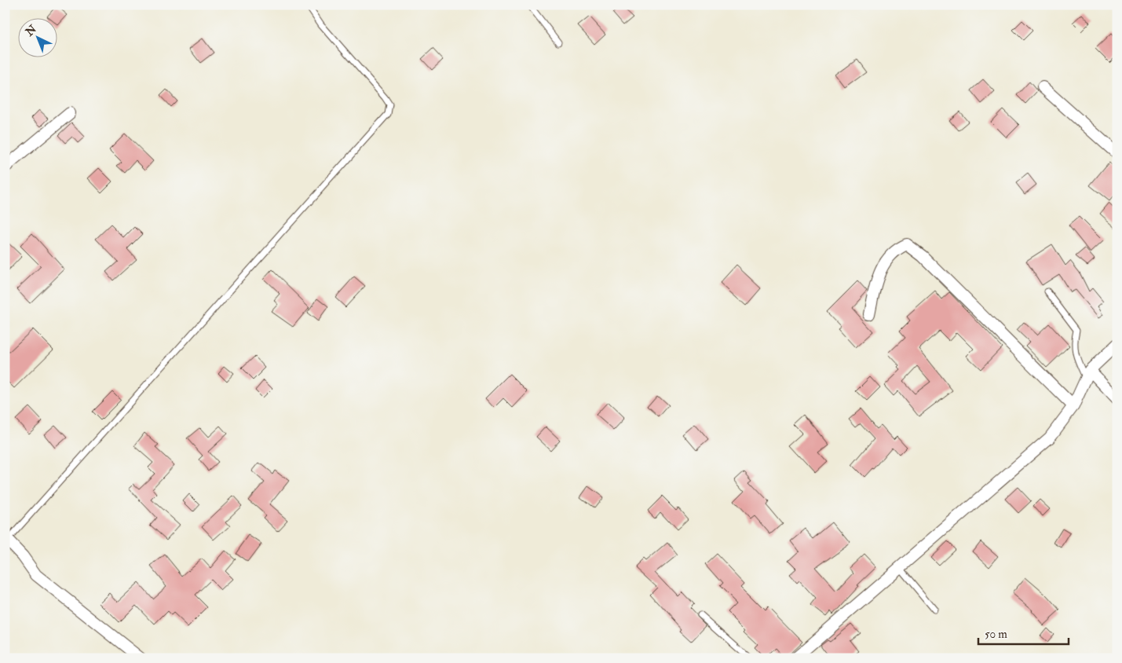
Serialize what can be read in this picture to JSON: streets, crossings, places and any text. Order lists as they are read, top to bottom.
{
  "scale_bar": "50 m",
  "north": "top left"
}
